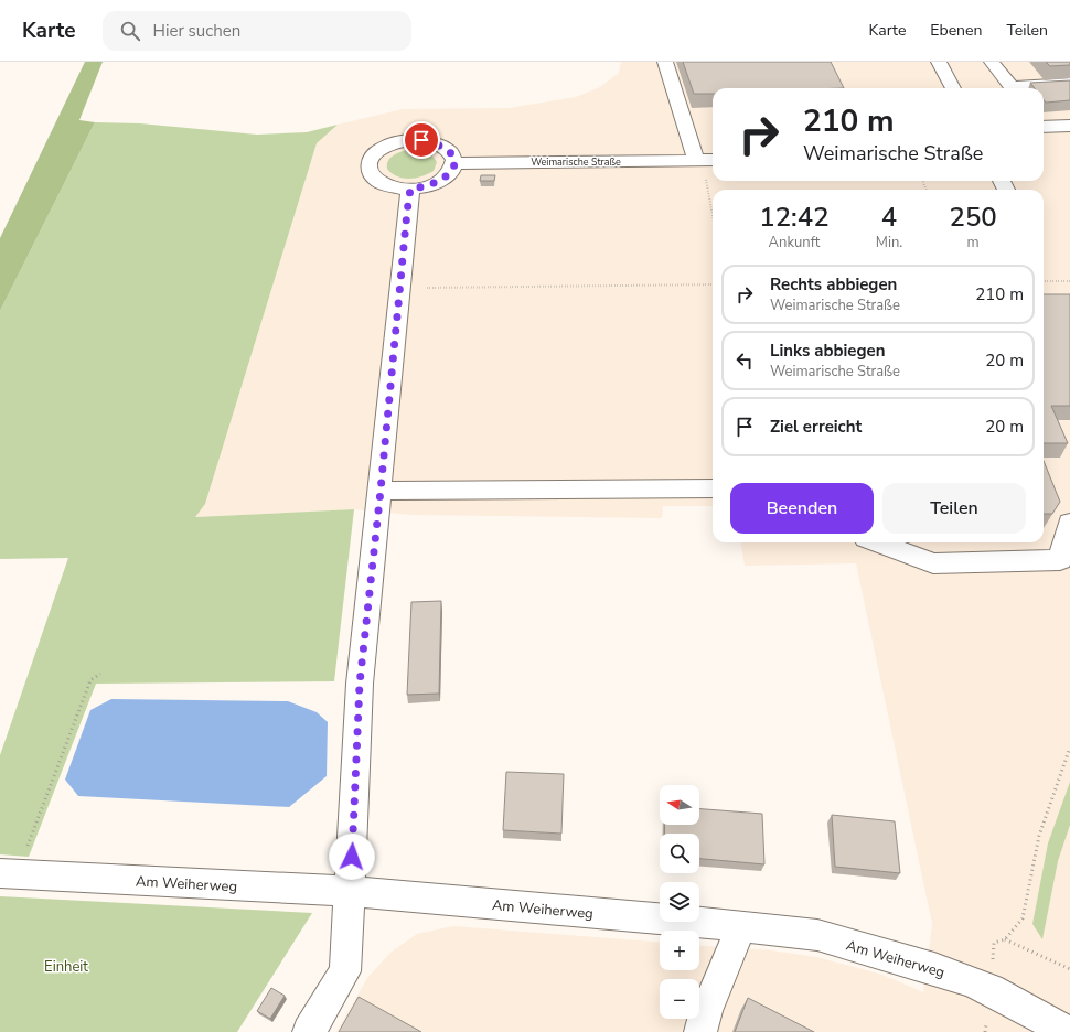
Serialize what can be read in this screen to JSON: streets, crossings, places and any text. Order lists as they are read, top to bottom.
{
  "streets": {
    "street": ["Weimarische Straße", "Am Weiherweg"]
  },
  "parks": ["Einheit"],
  "north": "left",
  "page": {
    "header": "Karte",
    "search": "Hier suchen",
    "nav": ["Karte", "Ebenen", "Teilen"],
    "turn": ["210 m", "Weimarische Straße"],
    "eta": [
      "12:42",
      "Ankunft",
      "4",
      "Min.",
      "250",
      "m"
    ],
    "list": [
      {
        "name": "Rechts abbiegen",
        "note": "Weimarische Straße",
        "value": "210 m"
      },
      {
        "name": "Links abbiegen",
        "note": "Weimarische Straße",
        "value": "20 m"
      },
      {
        "name": "Ziel erreicht",
        "value": "20 m"
      }
    ],
    "buttons": ["Beenden", "Teilen"],
    "map_buttons": ["+", "−"]
  }
}
